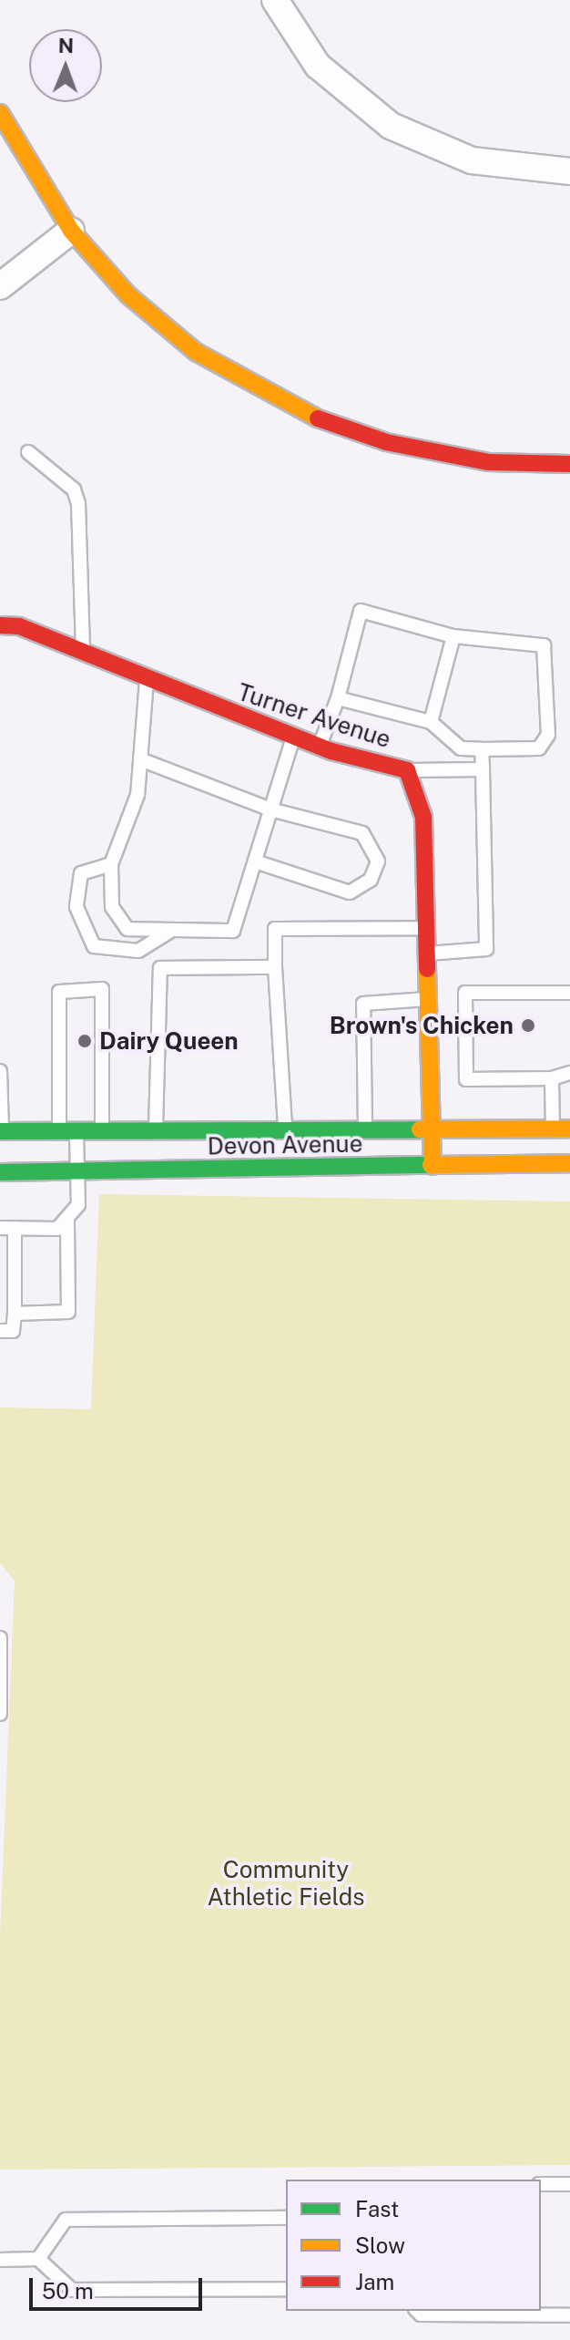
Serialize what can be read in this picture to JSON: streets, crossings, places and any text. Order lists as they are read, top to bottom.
{
  "streets": {
    "street": ["Turner Avenue", "Devon Avenue"]
  },
  "crossings": [
    ["Turner Avenue", "Devon Avenue"]
  ],
  "parks": ["Community Athletic Fields"],
  "places": ["Brown's Chicken", "Dairy Queen"],
  "legend": ["Fast", "Slow", "Jam"],
  "scale_bar": "50 m",
  "north": "top"
}
